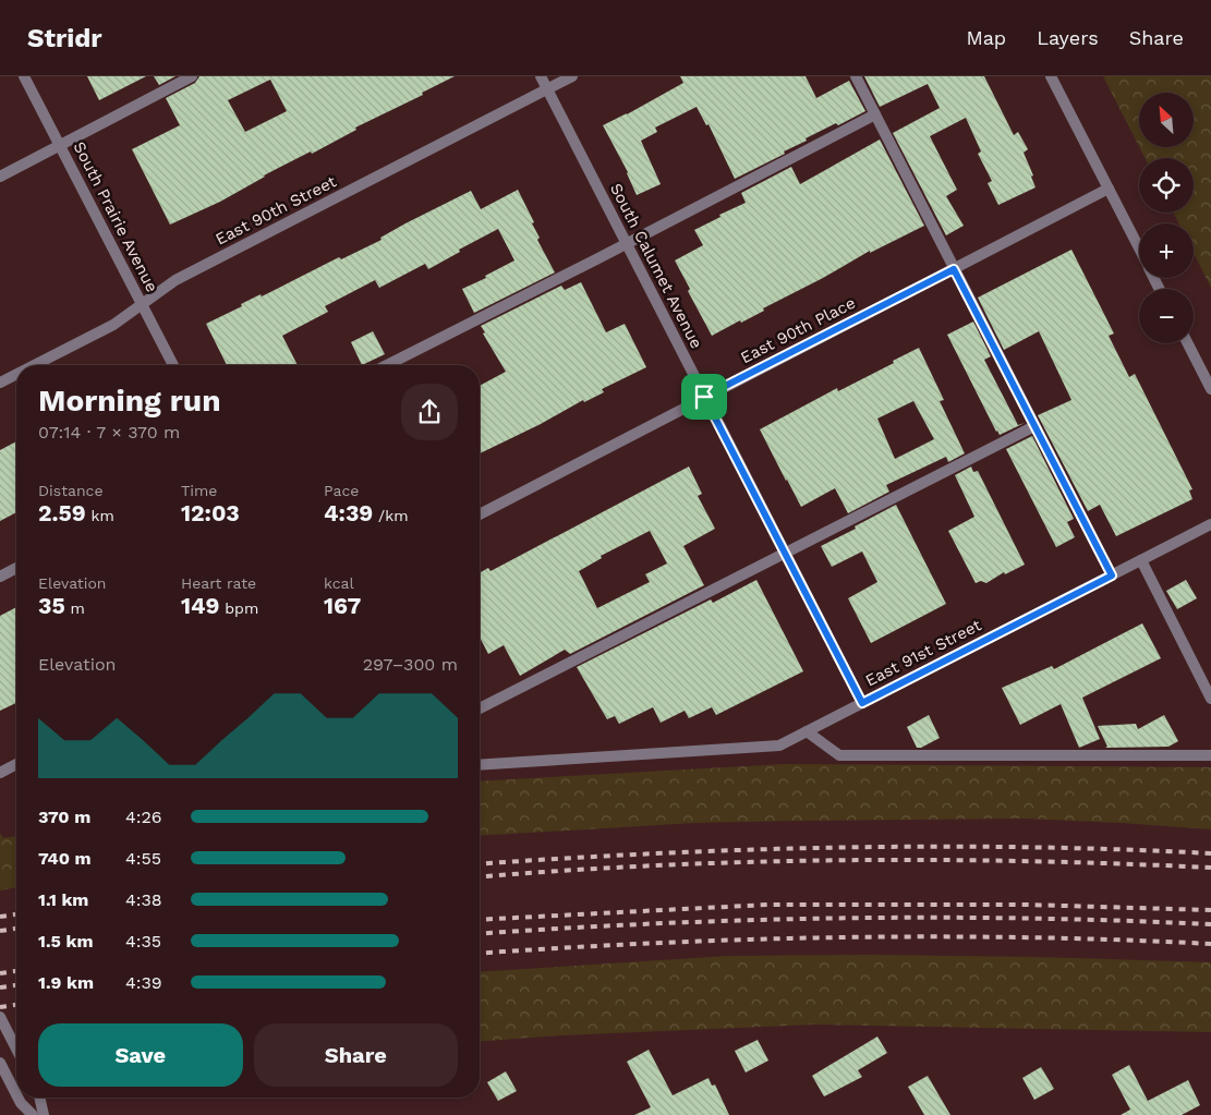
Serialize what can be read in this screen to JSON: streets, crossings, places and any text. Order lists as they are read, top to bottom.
{
  "streets": {
    "street": [
      "East 90th Street",
      "South Prairie Avenue",
      "South Calumet Avenue",
      "East 90th Place",
      "East 91st Street"
    ]
  },
  "crossings": [
    ["East 90th Street", "South Prairie Avenue"],
    ["East 90th Street", "South Calumet Avenue"],
    ["South Calumet Avenue", "East 90th Place"],
    ["South Calumet Avenue", "East 91st Street"]
  ],
  "north": "top left",
  "page": {
    "header": "Stridr",
    "nav": ["Map", "Layers", "Share"],
    "map_buttons": ["+", "−"],
    "heading": ["Morning run", "07:14 · 7 × 370 m"],
    "stats": [
      ["Distance", "2.59 km"],
      ["Time", "12:03"],
      ["Pace", "4:39 /km"],
      ["Elevation", "35 m"],
      ["Heart rate", "149 bpm"],
      ["kcal", "167"]
    ],
    "chart": ["Elevation", "297–300 m"],
    "list": [
      {
        "name": "370 m",
        "note": "4:26"
      },
      {
        "name": "740 m",
        "note": "4:55"
      },
      {
        "name": "1.1 km",
        "note": "4:38"
      },
      {
        "name": "1.5 km",
        "note": "4:35"
      },
      {
        "name": "1.9 km",
        "note": "4:39"
      }
    ],
    "buttons": ["Save", "Share"]
  }
}
